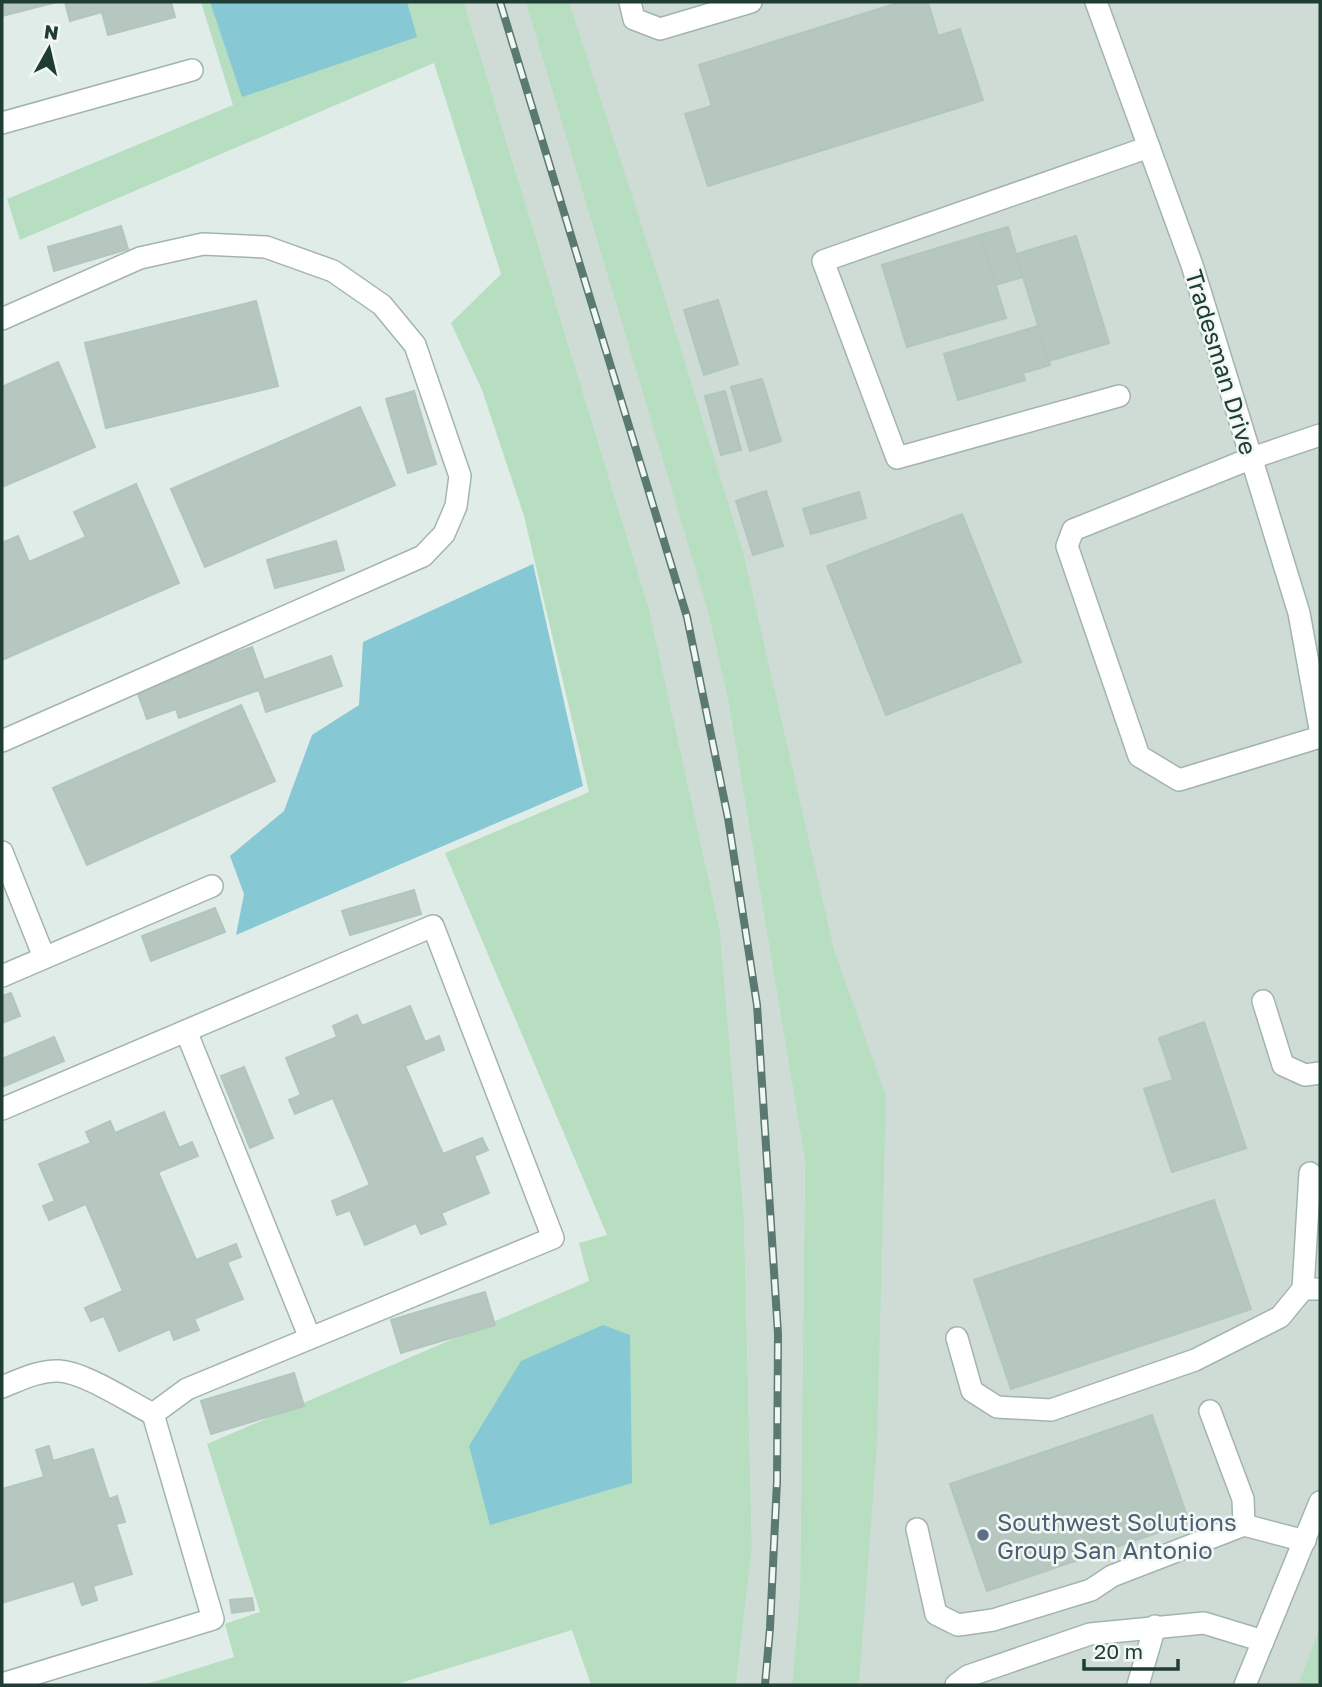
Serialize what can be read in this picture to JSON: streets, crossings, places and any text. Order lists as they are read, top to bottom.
{
  "streets": {
    "street": ["Tradesman Drive"]
  },
  "places": ["Southwest Solutions Group San Antonio"],
  "scale_bar": "20 m",
  "north": "top"
}
